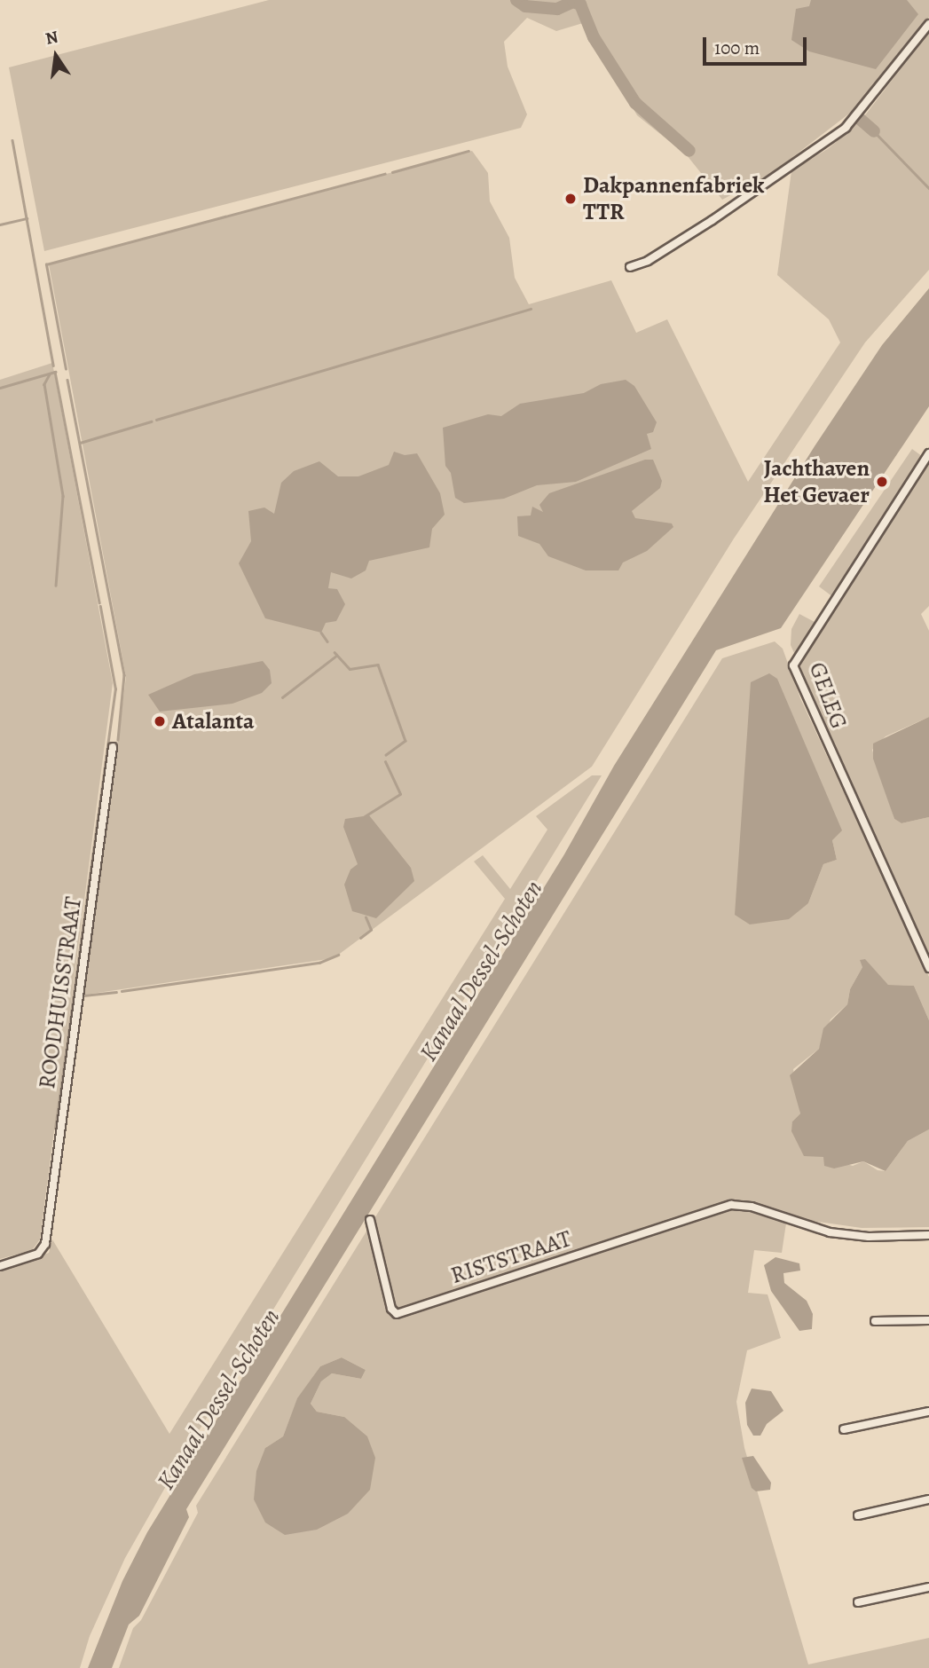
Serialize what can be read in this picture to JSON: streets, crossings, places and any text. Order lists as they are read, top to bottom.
{
  "streets": {
    "street": ["GELEG", "ROODHUISSTRAAT", "RISTSTRAAT"]
  },
  "water": ["Kanaal Dessel-Schoten"],
  "places": ["Dakpannenfabriek TTR", "Jachthaven Het Gevaer", "Atalanta"],
  "scale_bar": "100 m",
  "north": "top"
}
